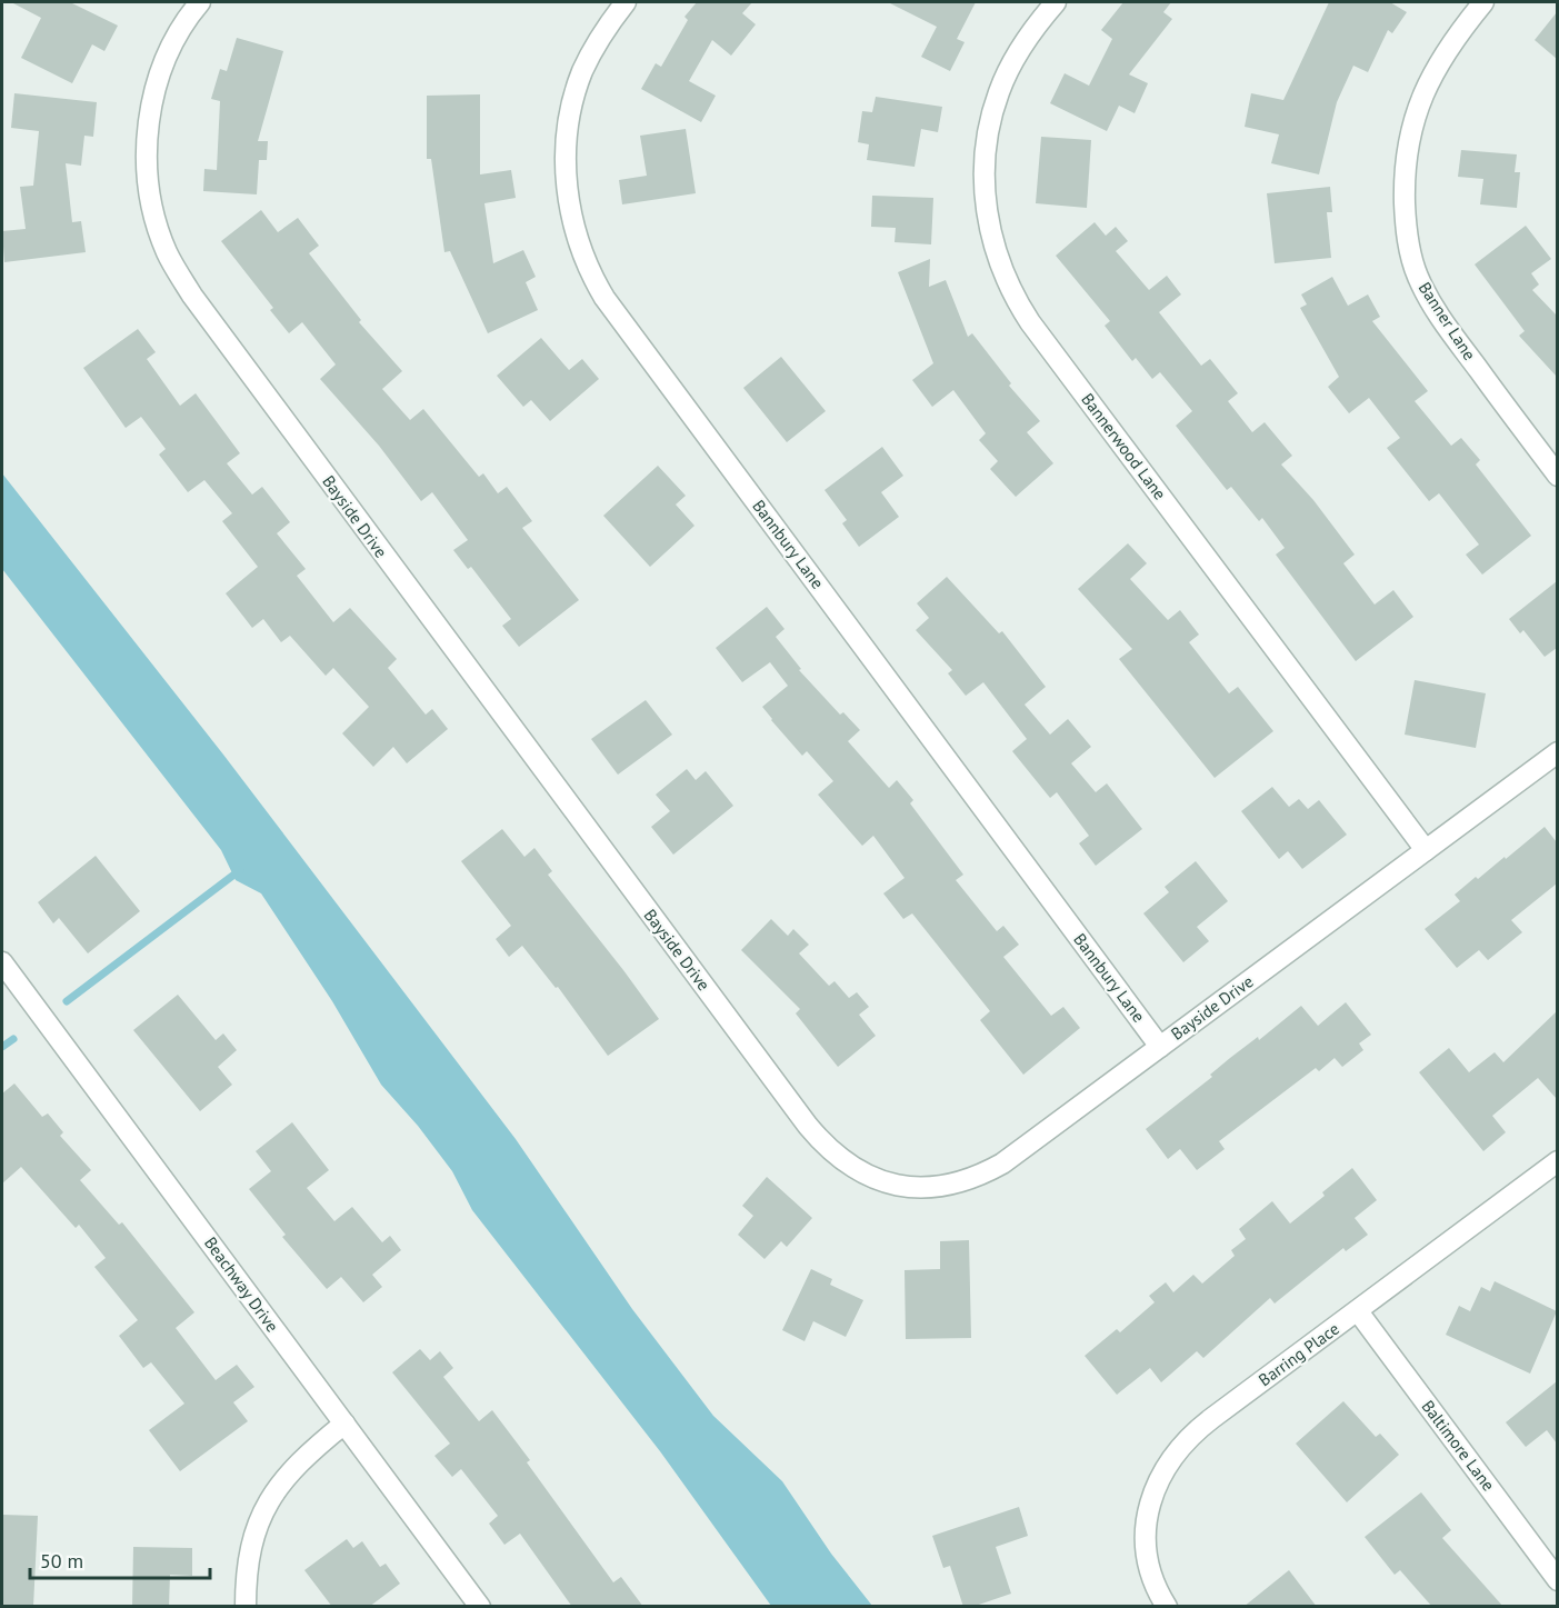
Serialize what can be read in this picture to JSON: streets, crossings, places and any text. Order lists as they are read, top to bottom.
{
  "streets": {
    "street": [
      "Banner Lane",
      "Bannerwood Lane",
      "Bayside Drive",
      "Bannbury Lane",
      "Beachway Drive",
      "Barring Place",
      "Baltimore Lane"
    ]
  },
  "crossings": [
    ["Bannerwood Lane", "Bayside Drive"],
    ["Bayside Drive", "Bannbury Lane"],
    ["Barring Place", "Baltimore Lane"]
  ],
  "scale_bar": "50 m"
}
